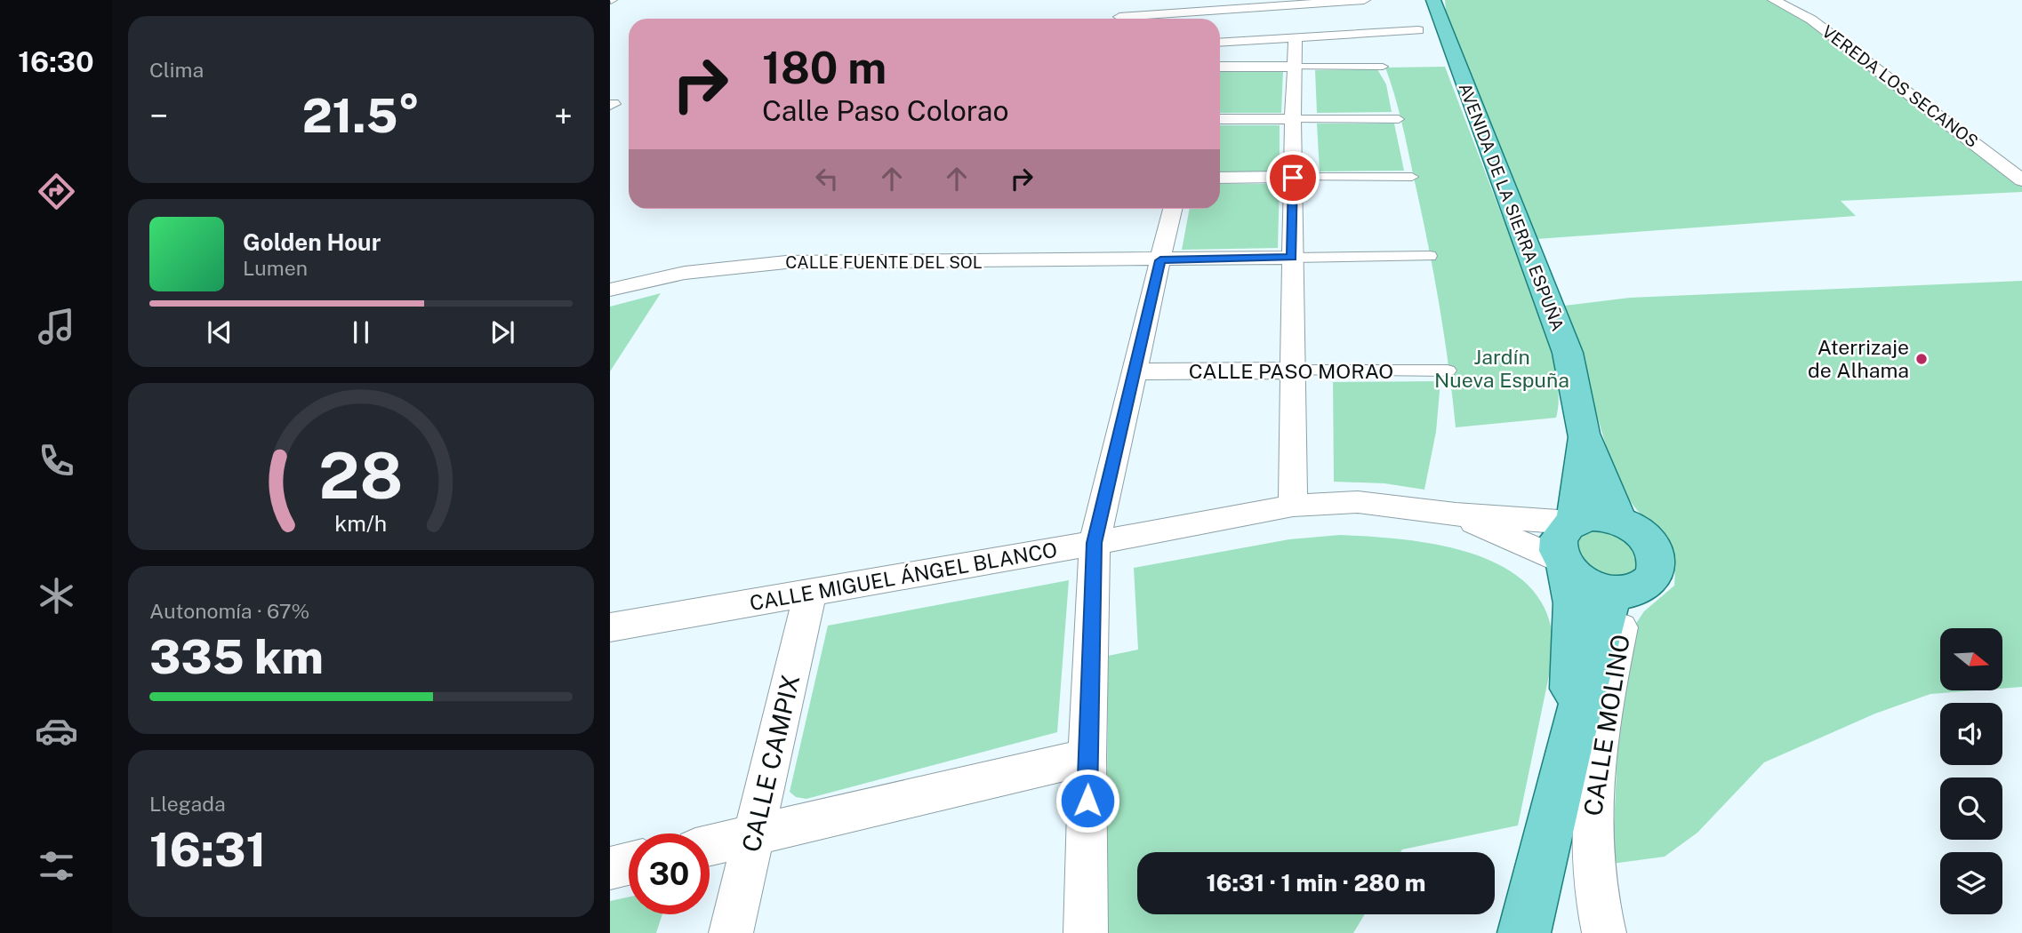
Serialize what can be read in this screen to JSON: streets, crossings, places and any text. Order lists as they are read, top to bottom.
{
  "streets": {
    "main road": ["AVENIDA DE LA SIERRA ESPUÑA"],
    "street": [
      "VEREDA LOS SECANOS",
      "CALLE FUENTE DEL SOL",
      "CALLE PASO MORAO",
      "CALLE MIGUEL ÁNGEL BLANCO",
      "CALLE MOLINO",
      "CALLE CAMPIX"
    ]
  },
  "crossings": [
    ["AVENIDA DE LA SIERRA ESPUÑA", "CALLE MIGUEL ÁNGEL BLANCO"],
    ["AVENIDA DE LA SIERRA ESPUÑA", "CALLE MOLINO"],
    ["CALLE MIGUEL ÁNGEL BLANCO", "CALLE MOLINO"],
    ["CALLE MIGUEL ÁNGEL BLANCO", "CALLE CAMPIX"]
  ],
  "parks": ["Jardín Nueva Espuña"],
  "places": ["Aterrizaje de Alhama"],
  "north": "right",
  "page": {
    "tabs": "16:30",
    "tile": [
      "Clima",
      ["Autonomía · 67%", "335 km"],
      ["Llegada", "16:31"]
    ],
    "turn": ["180 m", "Calle Paso Colorao"],
    "heat": ["−", "21.5°", "+"],
    "song": ["Golden Hour", "Lumen"],
    "limit": "30",
    "trip": "16:31 · 1 min · 280 m",
    "gauge": ["28", "km/h"]
  }
}
